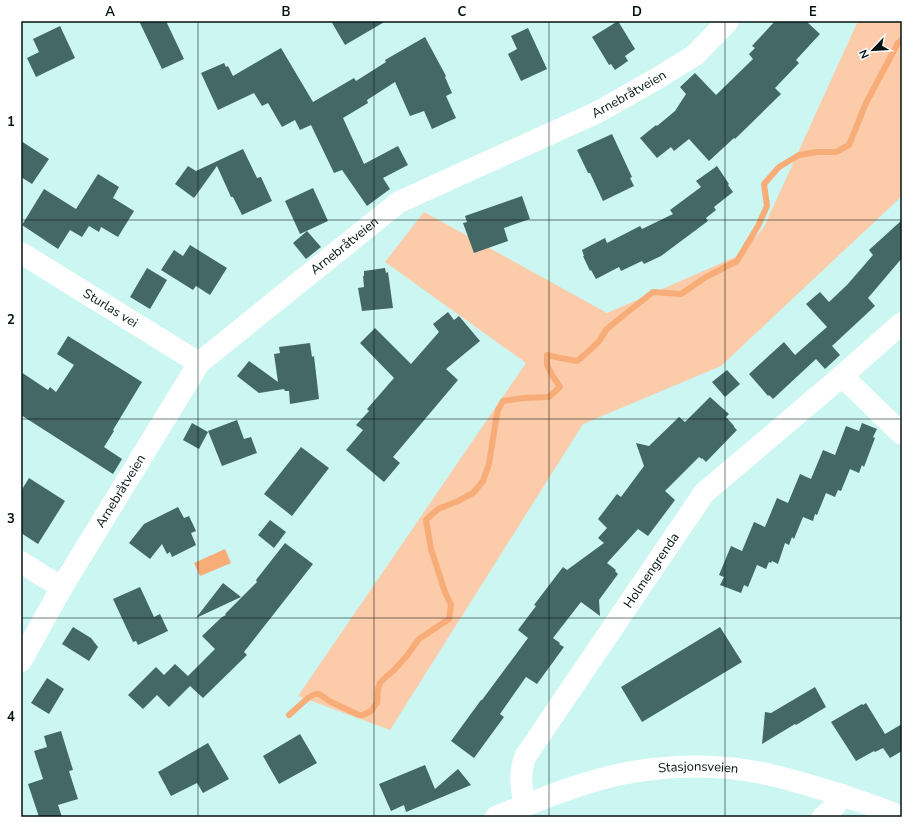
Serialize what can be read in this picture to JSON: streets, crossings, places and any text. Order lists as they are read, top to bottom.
{
  "streets": {
    "street": [
      "Arnebråtveien",
      "Sturlas vei",
      "Holmengrenda",
      "Stasjonsveien"
    ]
  },
  "crossings": [
    ["Arnebråtveien", "Sturlas vei"],
    ["Holmengrenda", "Stasjonsveien"]
  ],
  "north": "bottom left",
  "grid": {
    "columns": [
      "A",
      "B",
      "C",
      "D",
      "E"
    ],
    "rows": [
      "1",
      "2",
      "3",
      "4"
    ]
  }
}
